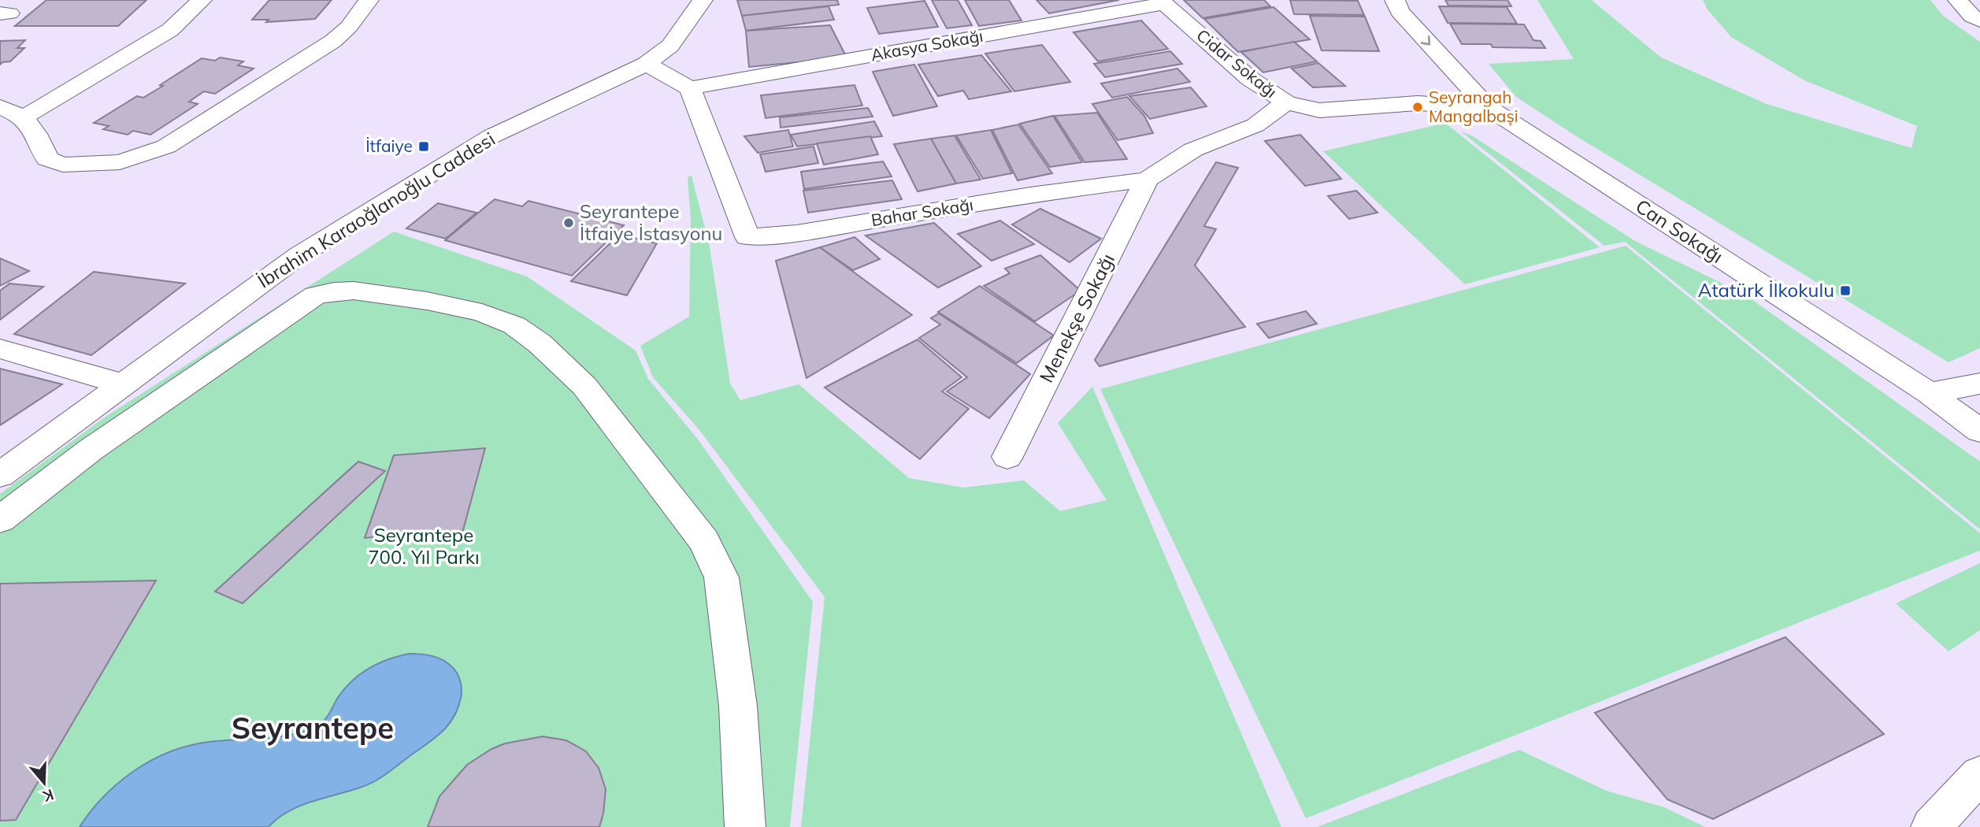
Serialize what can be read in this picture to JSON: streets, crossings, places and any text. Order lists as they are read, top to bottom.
{
  "streets": {
    "street": [
      "Akasya Sokağı",
      "Cidar Sokağı",
      "İbrahim Karaoğlanoğlu Caddesi",
      "Bahar Sokağı",
      "Can Sokağı",
      "Menekşe Sokağı"
    ]
  },
  "crossings": [
    ["Akasya Sokağı", "Cidar Sokağı"],
    ["Akasya Sokağı", "Bahar Sokağı"],
    ["Cidar Sokağı", "Bahar Sokağı"],
    ["Cidar Sokağı", "Can Sokağı"],
    ["Bahar Sokağı", "Menekşe Sokağı"]
  ],
  "districts": ["Seyrantepe"],
  "parks": ["Seyrantepe 700. Yıl Parkı"],
  "places": {
    "other": ["Seyrangah Mangalbași", "Seyrantepe İtfaiye İstasyonu"],
    "transit": ["İtfaiye", "Atatürk İlkokulu"]
  },
  "north": "bottom"
}
